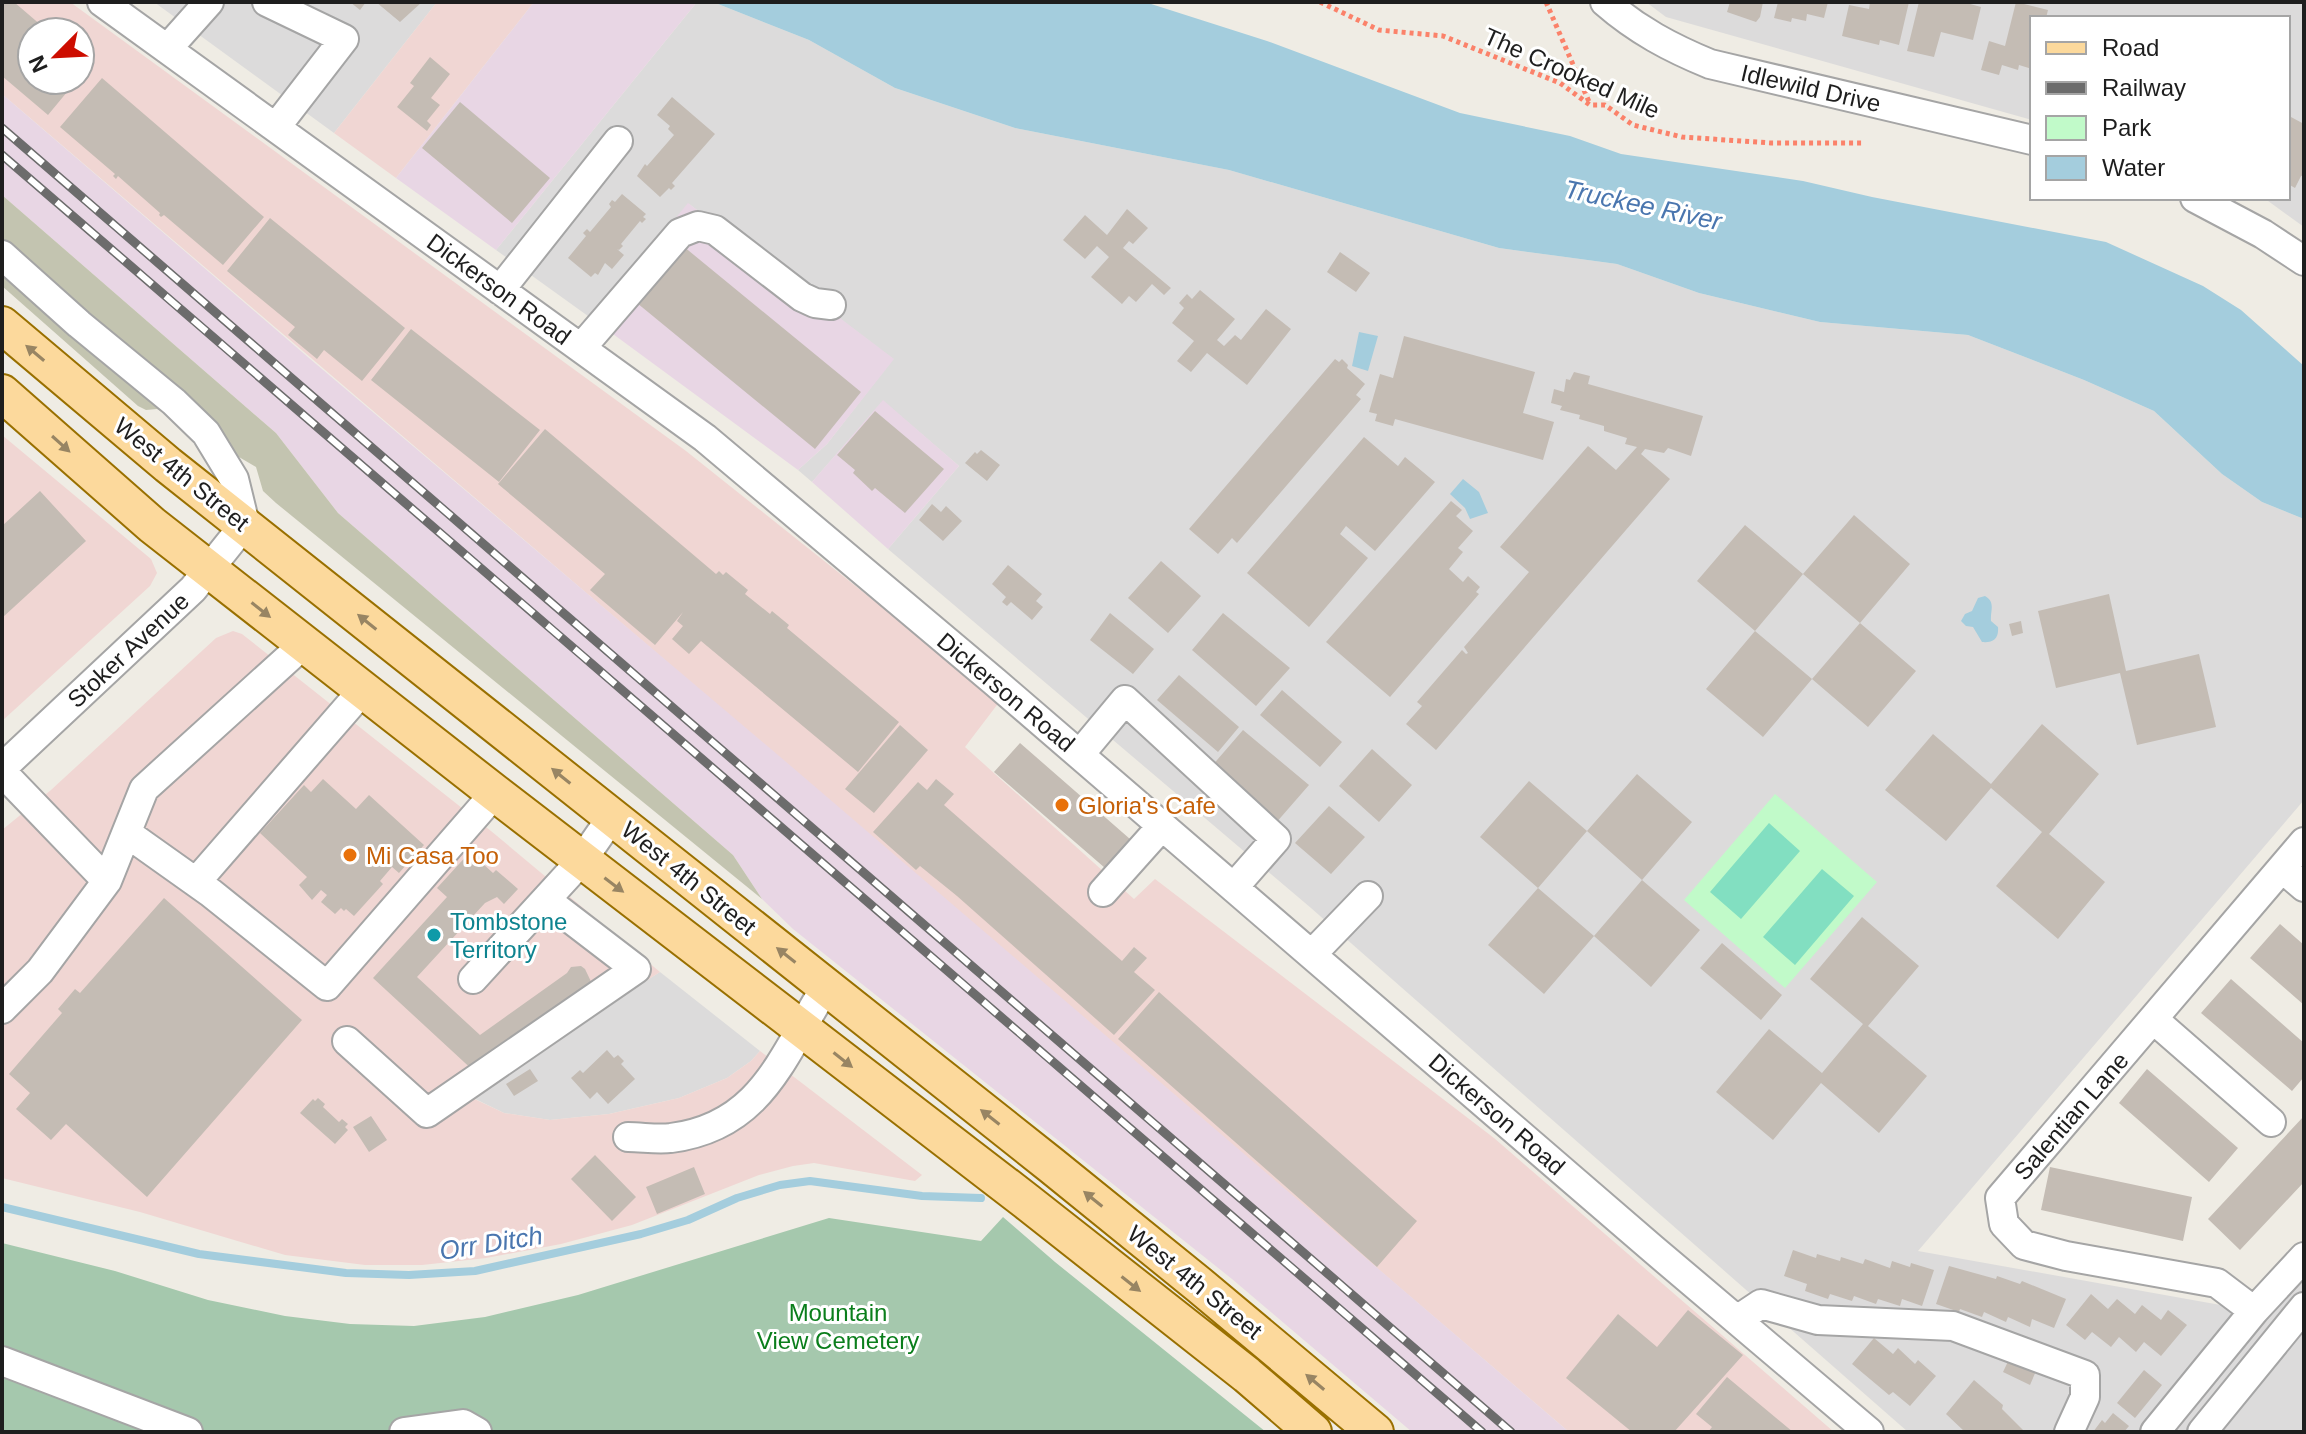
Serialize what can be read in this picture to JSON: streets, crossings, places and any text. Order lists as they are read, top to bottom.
{
  "streets": {
    "main road": ["West 4th Street"],
    "street": [
      "Idlewild Drive",
      "Dickerson Road",
      "Stoker Avenue",
      "Salentian Lane"
    ],
    "path": ["The Crooked Mile"]
  },
  "crossings": [
    ["West 4th Street", "Stoker Avenue"]
  ],
  "water": ["Truckee River", "Orr Ditch"],
  "parks": ["Mountain View Cemetery"],
  "places": ["Gloria's Cafe", "Mi Casa Too", "Tombstone Territory"],
  "legend": [
    "Road",
    "Railway",
    "Park",
    "Water"
  ],
  "north": "bottom left"
}
